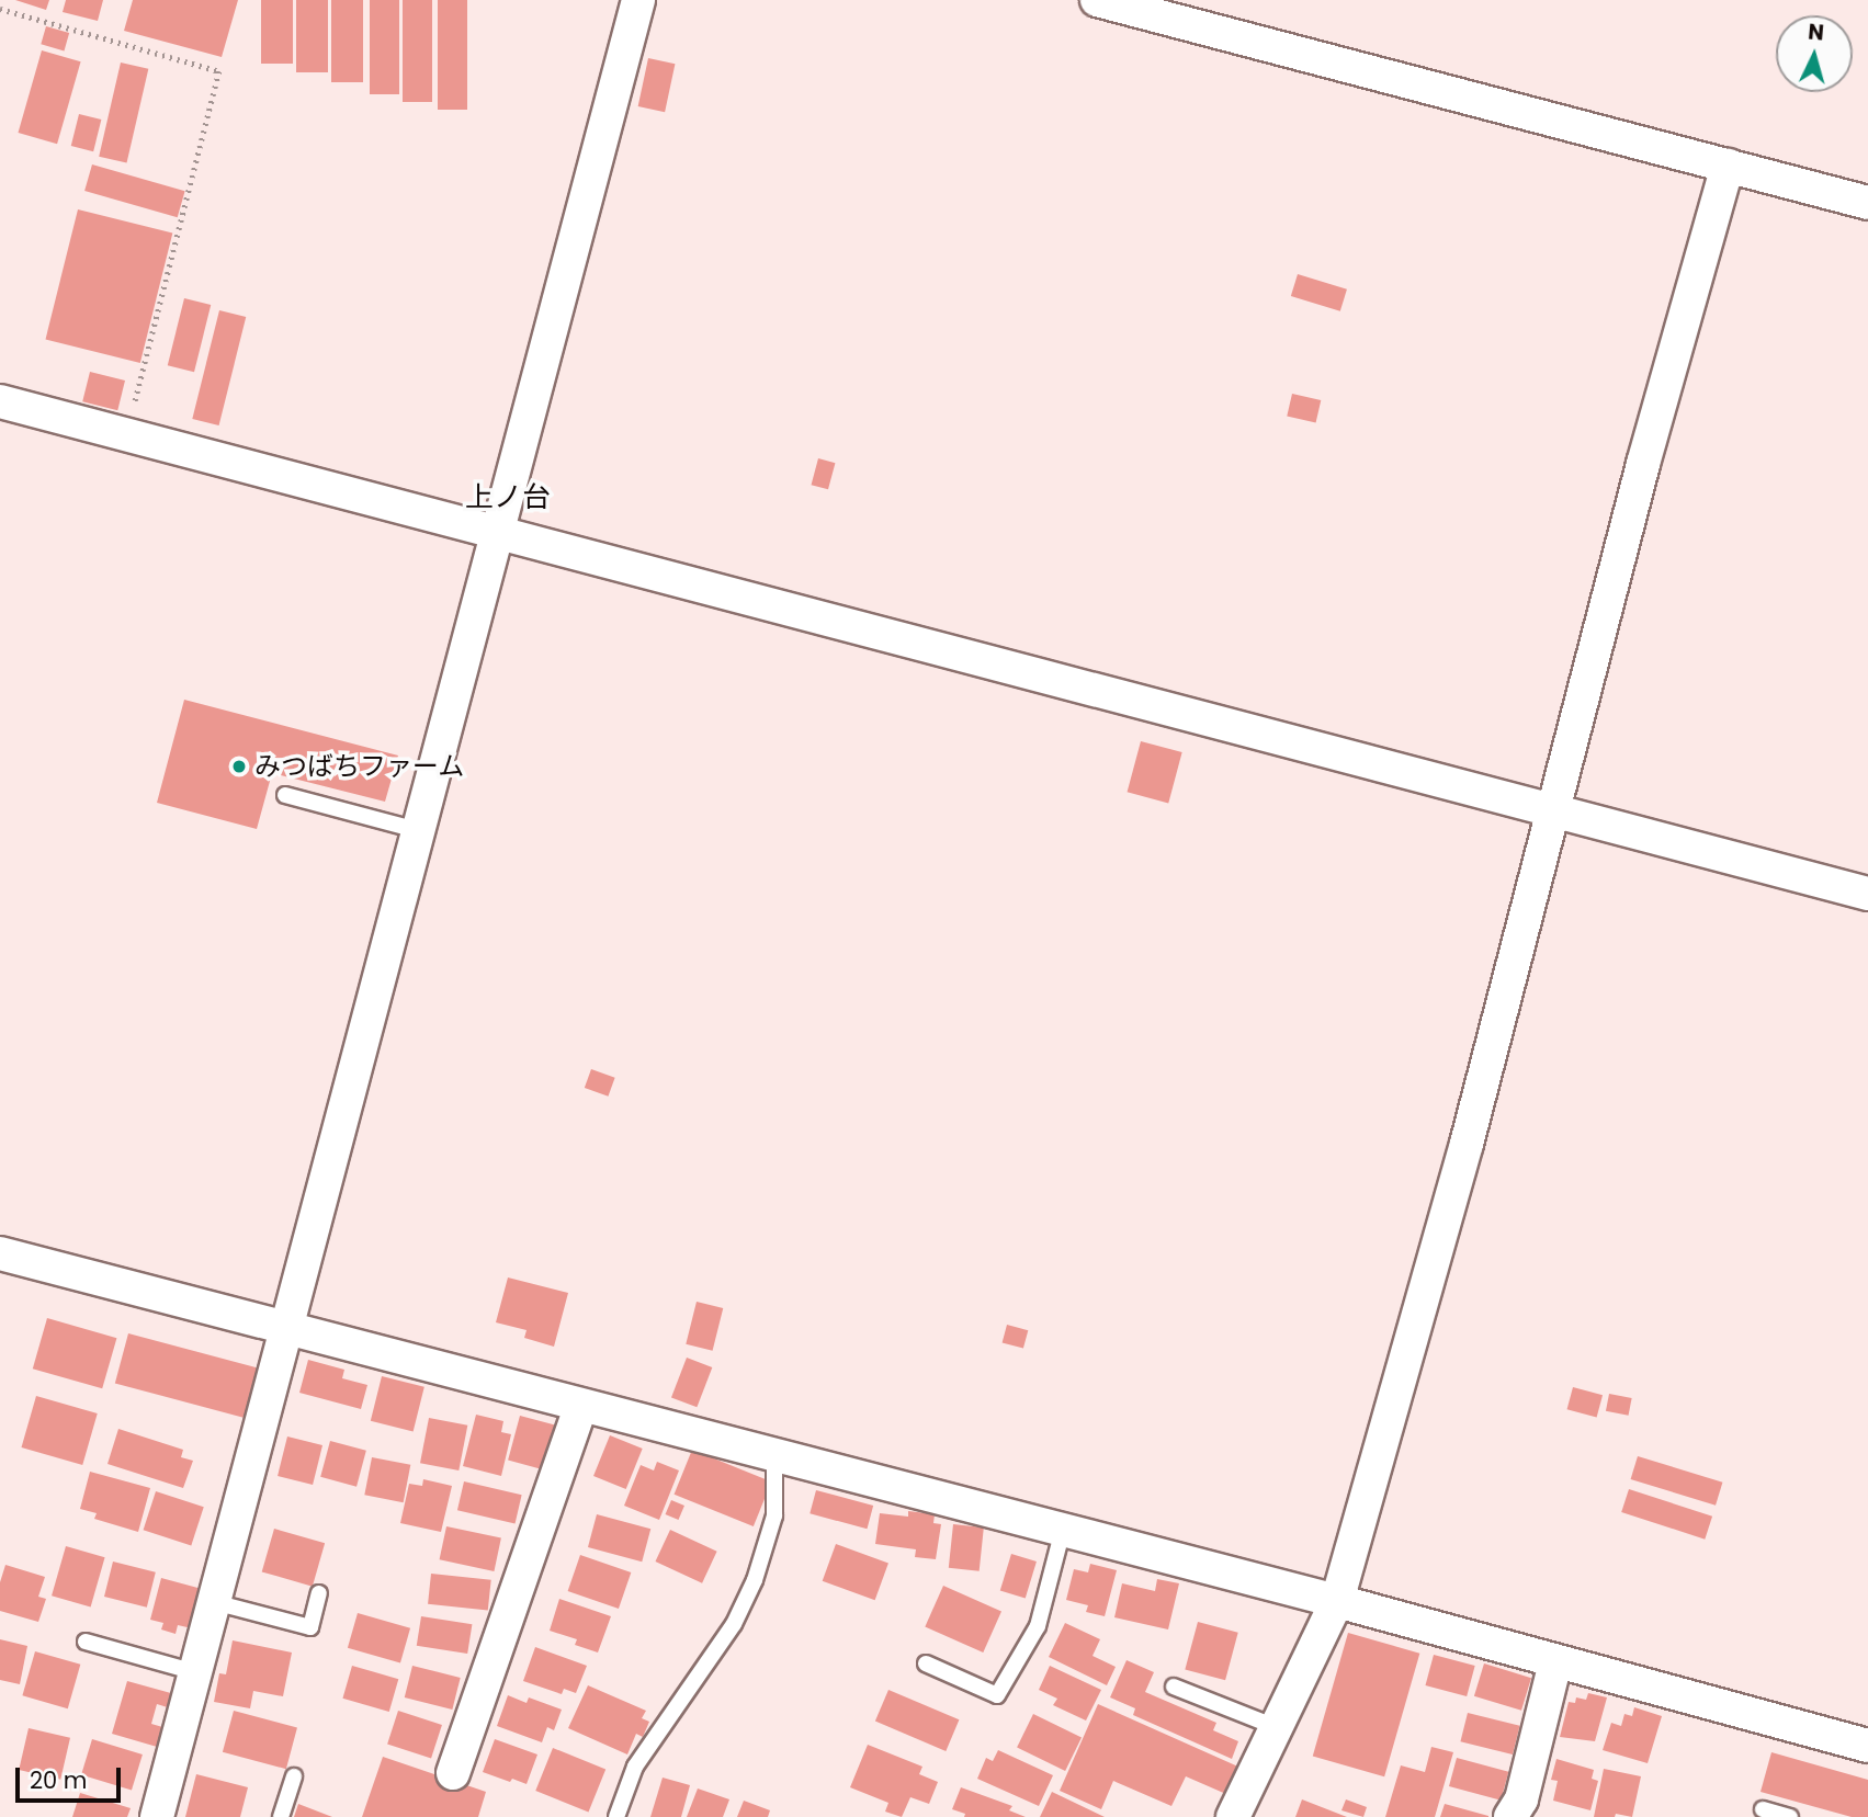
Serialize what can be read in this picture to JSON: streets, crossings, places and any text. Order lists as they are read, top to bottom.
{
  "districts": ["上ノ台"],
  "places": ["みつばちファーム"],
  "scale_bar": "20 m",
  "north": "top"
}
